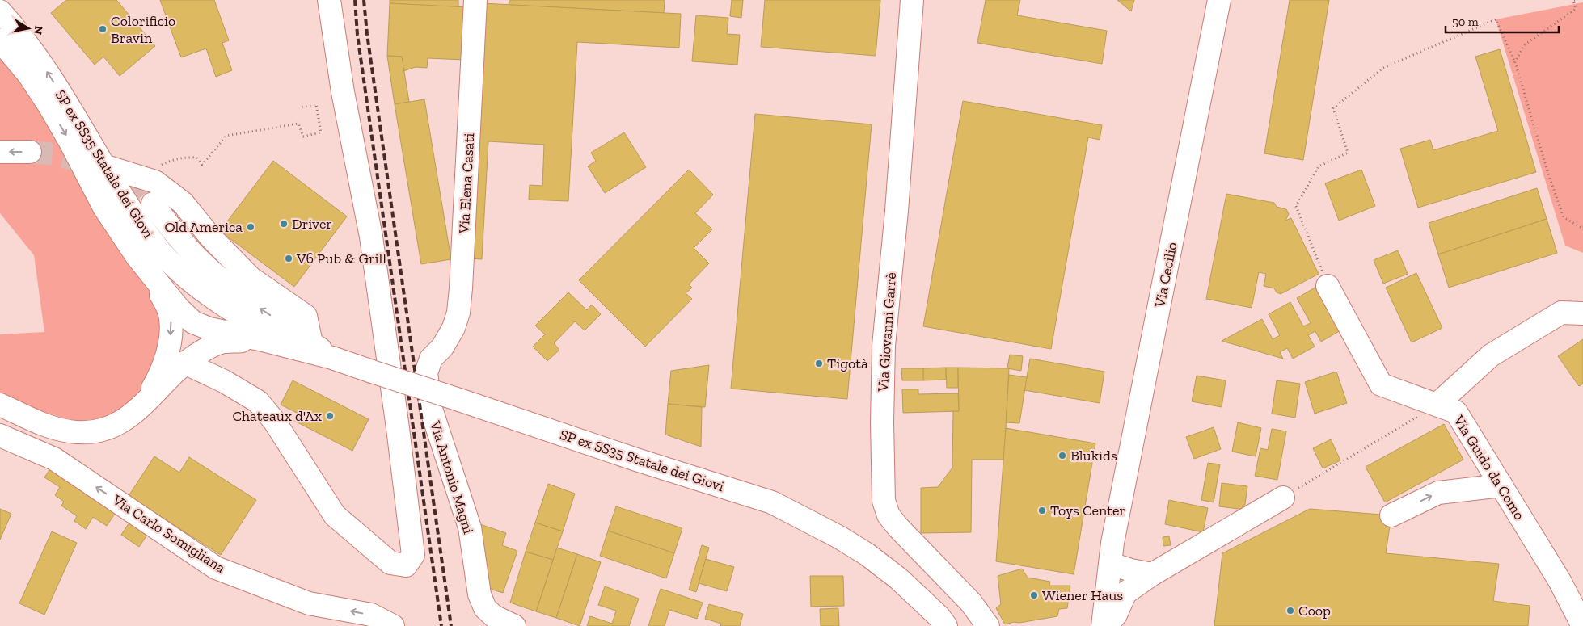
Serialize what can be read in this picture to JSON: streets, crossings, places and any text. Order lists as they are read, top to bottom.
{
  "streets": {
    "main road": [
      "SP ex SS35 Statale dei Giovi",
      "Via Elena Casati",
      "Via Cecilio",
      "Via Giovanni Garrè",
      "Via Guido da Como",
      "Via Antonio Magni",
      "Via Carlo Somigliana"
    ]
  },
  "crossings": [
    ["Via Elena Casati", "Via Antonio Magni"]
  ],
  "one_way": ["Via Carlo Somigliana"],
  "places": [
    "Colorificio Bravin",
    "Driver",
    "Old America",
    "V6 Pub & Grill",
    "Tigotà",
    "Chateaux d'Ax",
    "Blukids",
    "Toys Center",
    "Wiener Haus",
    "Coop"
  ],
  "scale_bar": "50 m",
  "north": "right"
}
